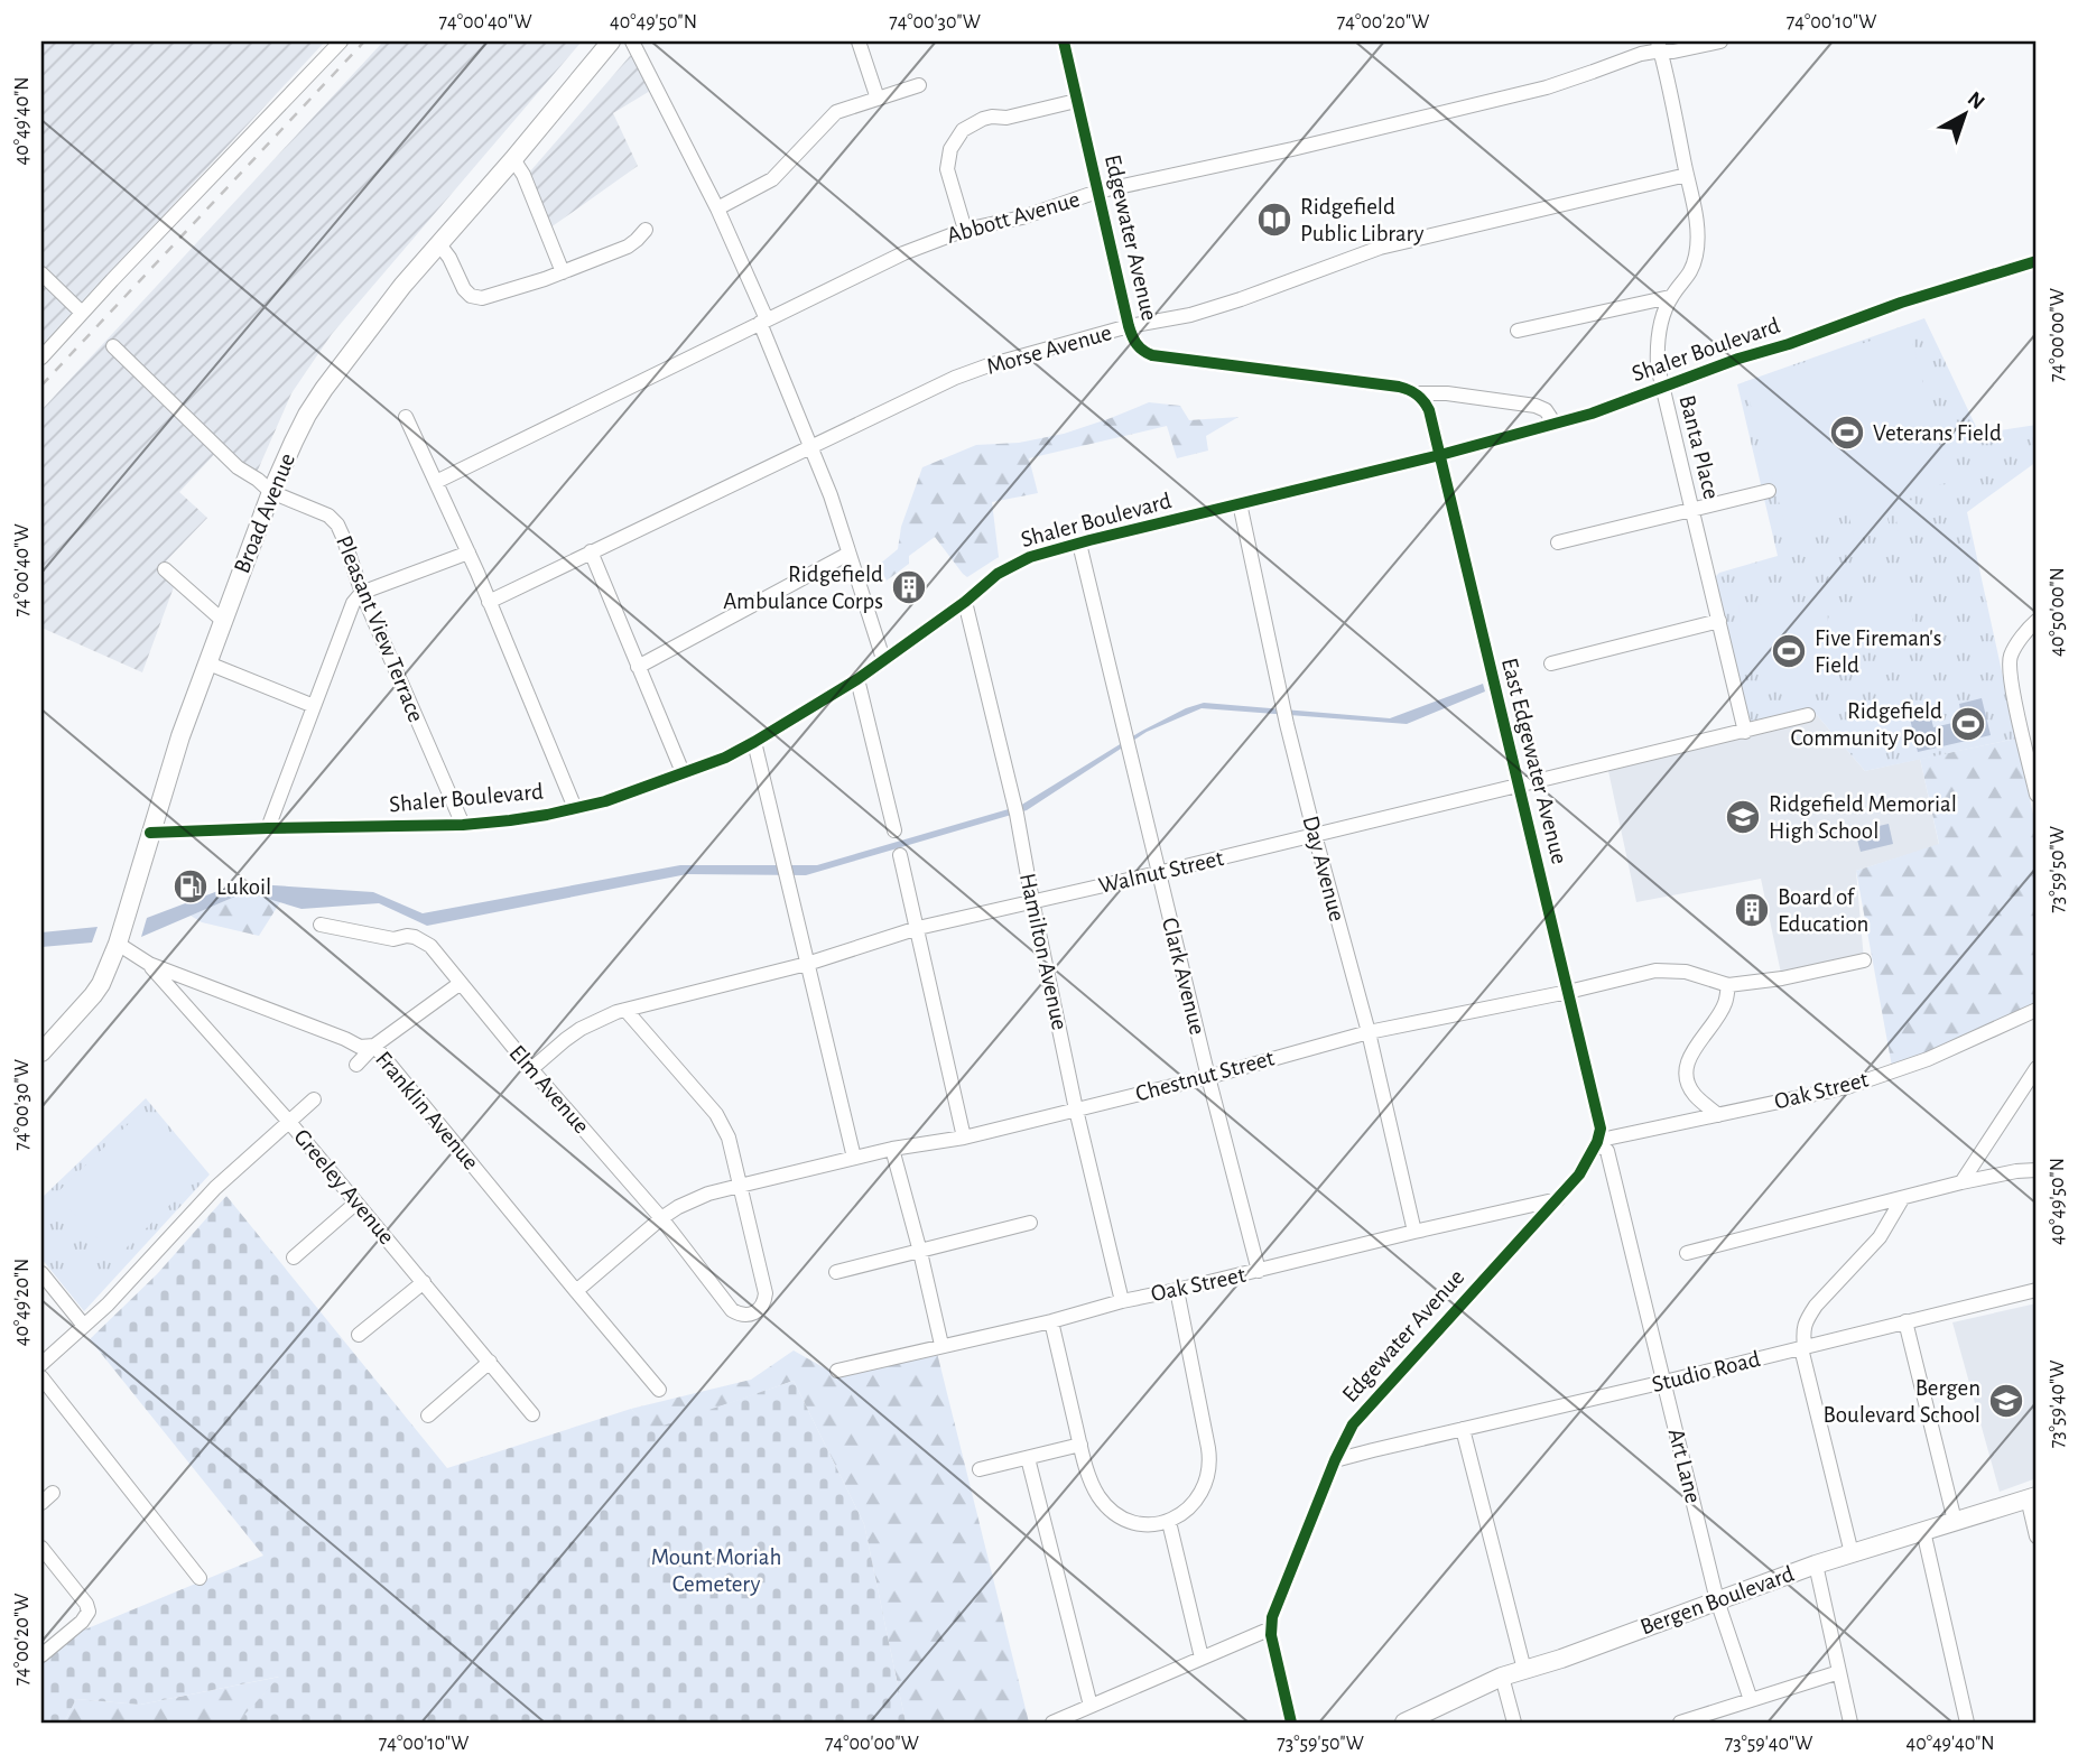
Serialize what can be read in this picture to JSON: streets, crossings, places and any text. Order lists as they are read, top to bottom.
{
  "streets": {
    "main road": ["Broad Avenue", "Bergen Boulevard"],
    "street": [
      "Abbott Avenue",
      "Edgewater Avenue",
      "Morse Avenue",
      "Shaler Boulevard",
      "Banta Place",
      "Pleasant View Terrace",
      "East Edgewater Avenue",
      "Day Avenue",
      "Walnut Street",
      "Hamilton Avenue",
      "Clark Avenue",
      "Chestnut Street",
      "Elm Avenue",
      "Oak Street",
      "Franklin Avenue",
      "Greeley Avenue",
      "Studio Road",
      "Art Lane"
    ]
  },
  "crossings": [
    ["Abbott Avenue", "Edgewater Avenue"],
    ["Abbott Avenue", "Banta Place"],
    ["Edgewater Avenue", "Morse Avenue"],
    ["Edgewater Avenue", "Shaler Boulevard"],
    ["Edgewater Avenue", "East Edgewater Avenue"],
    ["Edgewater Avenue", "Oak Street"],
    ["Edgewater Avenue", "Studio Road"],
    ["Edgewater Avenue", "Art Lane"],
    ["Morse Avenue", "Banta Place"],
    ["Shaler Boulevard", "Banta Place"],
    ["Shaler Boulevard", "Broad Avenue"],
    ["Shaler Boulevard", "Pleasant View Terrace"],
    ["Shaler Boulevard", "East Edgewater Avenue"],
    ["Shaler Boulevard", "Day Avenue"],
    ["Shaler Boulevard", "Hamilton Avenue"],
    ["Shaler Boulevard", "Clark Avenue"],
    ["Banta Place", "Walnut Street"],
    ["Broad Avenue", "Pleasant View Terrace"],
    ["Broad Avenue", "Franklin Avenue"],
    ["East Edgewater Avenue", "Walnut Street"],
    ["East Edgewater Avenue", "Chestnut Street"],
    ["East Edgewater Avenue", "Oak Street"],
    ["East Edgewater Avenue", "Art Lane"],
    ["Day Avenue", "Walnut Street"],
    ["Day Avenue", "Chestnut Street"],
    ["Day Avenue", "Oak Street"],
    ["Walnut Street", "Hamilton Avenue"],
    ["Walnut Street", "Clark Avenue"],
    ["Walnut Street", "Elm Avenue"],
    ["Hamilton Avenue", "Chestnut Street"],
    ["Hamilton Avenue", "Oak Street"],
    ["Clark Avenue", "Chestnut Street"],
    ["Clark Avenue", "Oak Street"],
    ["Chestnut Street", "Elm Avenue"],
    ["Chestnut Street", "Franklin Avenue"],
    ["Oak Street", "Art Lane"],
    ["Franklin Avenue", "Greeley Avenue"],
    ["Studio Road", "Art Lane"],
    ["Art Lane", "Bergen Boulevard"]
  ],
  "parks": ["Mount Moriah Cemetery"],
  "places": {
    "library": ["Ridgefield Public Library"],
    "sports": ["Veterans Field", "Five Fireman's Field", "Ridgefield Community Pool"],
    "building": ["Ridgefield Ambulance Corps", "Board of Education"],
    "school or university": ["Ridgefield Memorial High School", "Bergen Boulevard School"],
    "fuel station": ["Lukoil"]
  },
  "north": "top right",
  "coordinates": [
    "74°00'40\"W",
    "40°49'50\"N",
    "74°00'30\"W",
    "74°00'20\"W",
    "74°00'10\"W",
    "40°49'40\"N",
    "74°00'00\"W",
    "40°50'00\"N",
    "73°59'50\"W",
    "40°49'20\"N",
    "73°59'40\"W"
  ]
}
